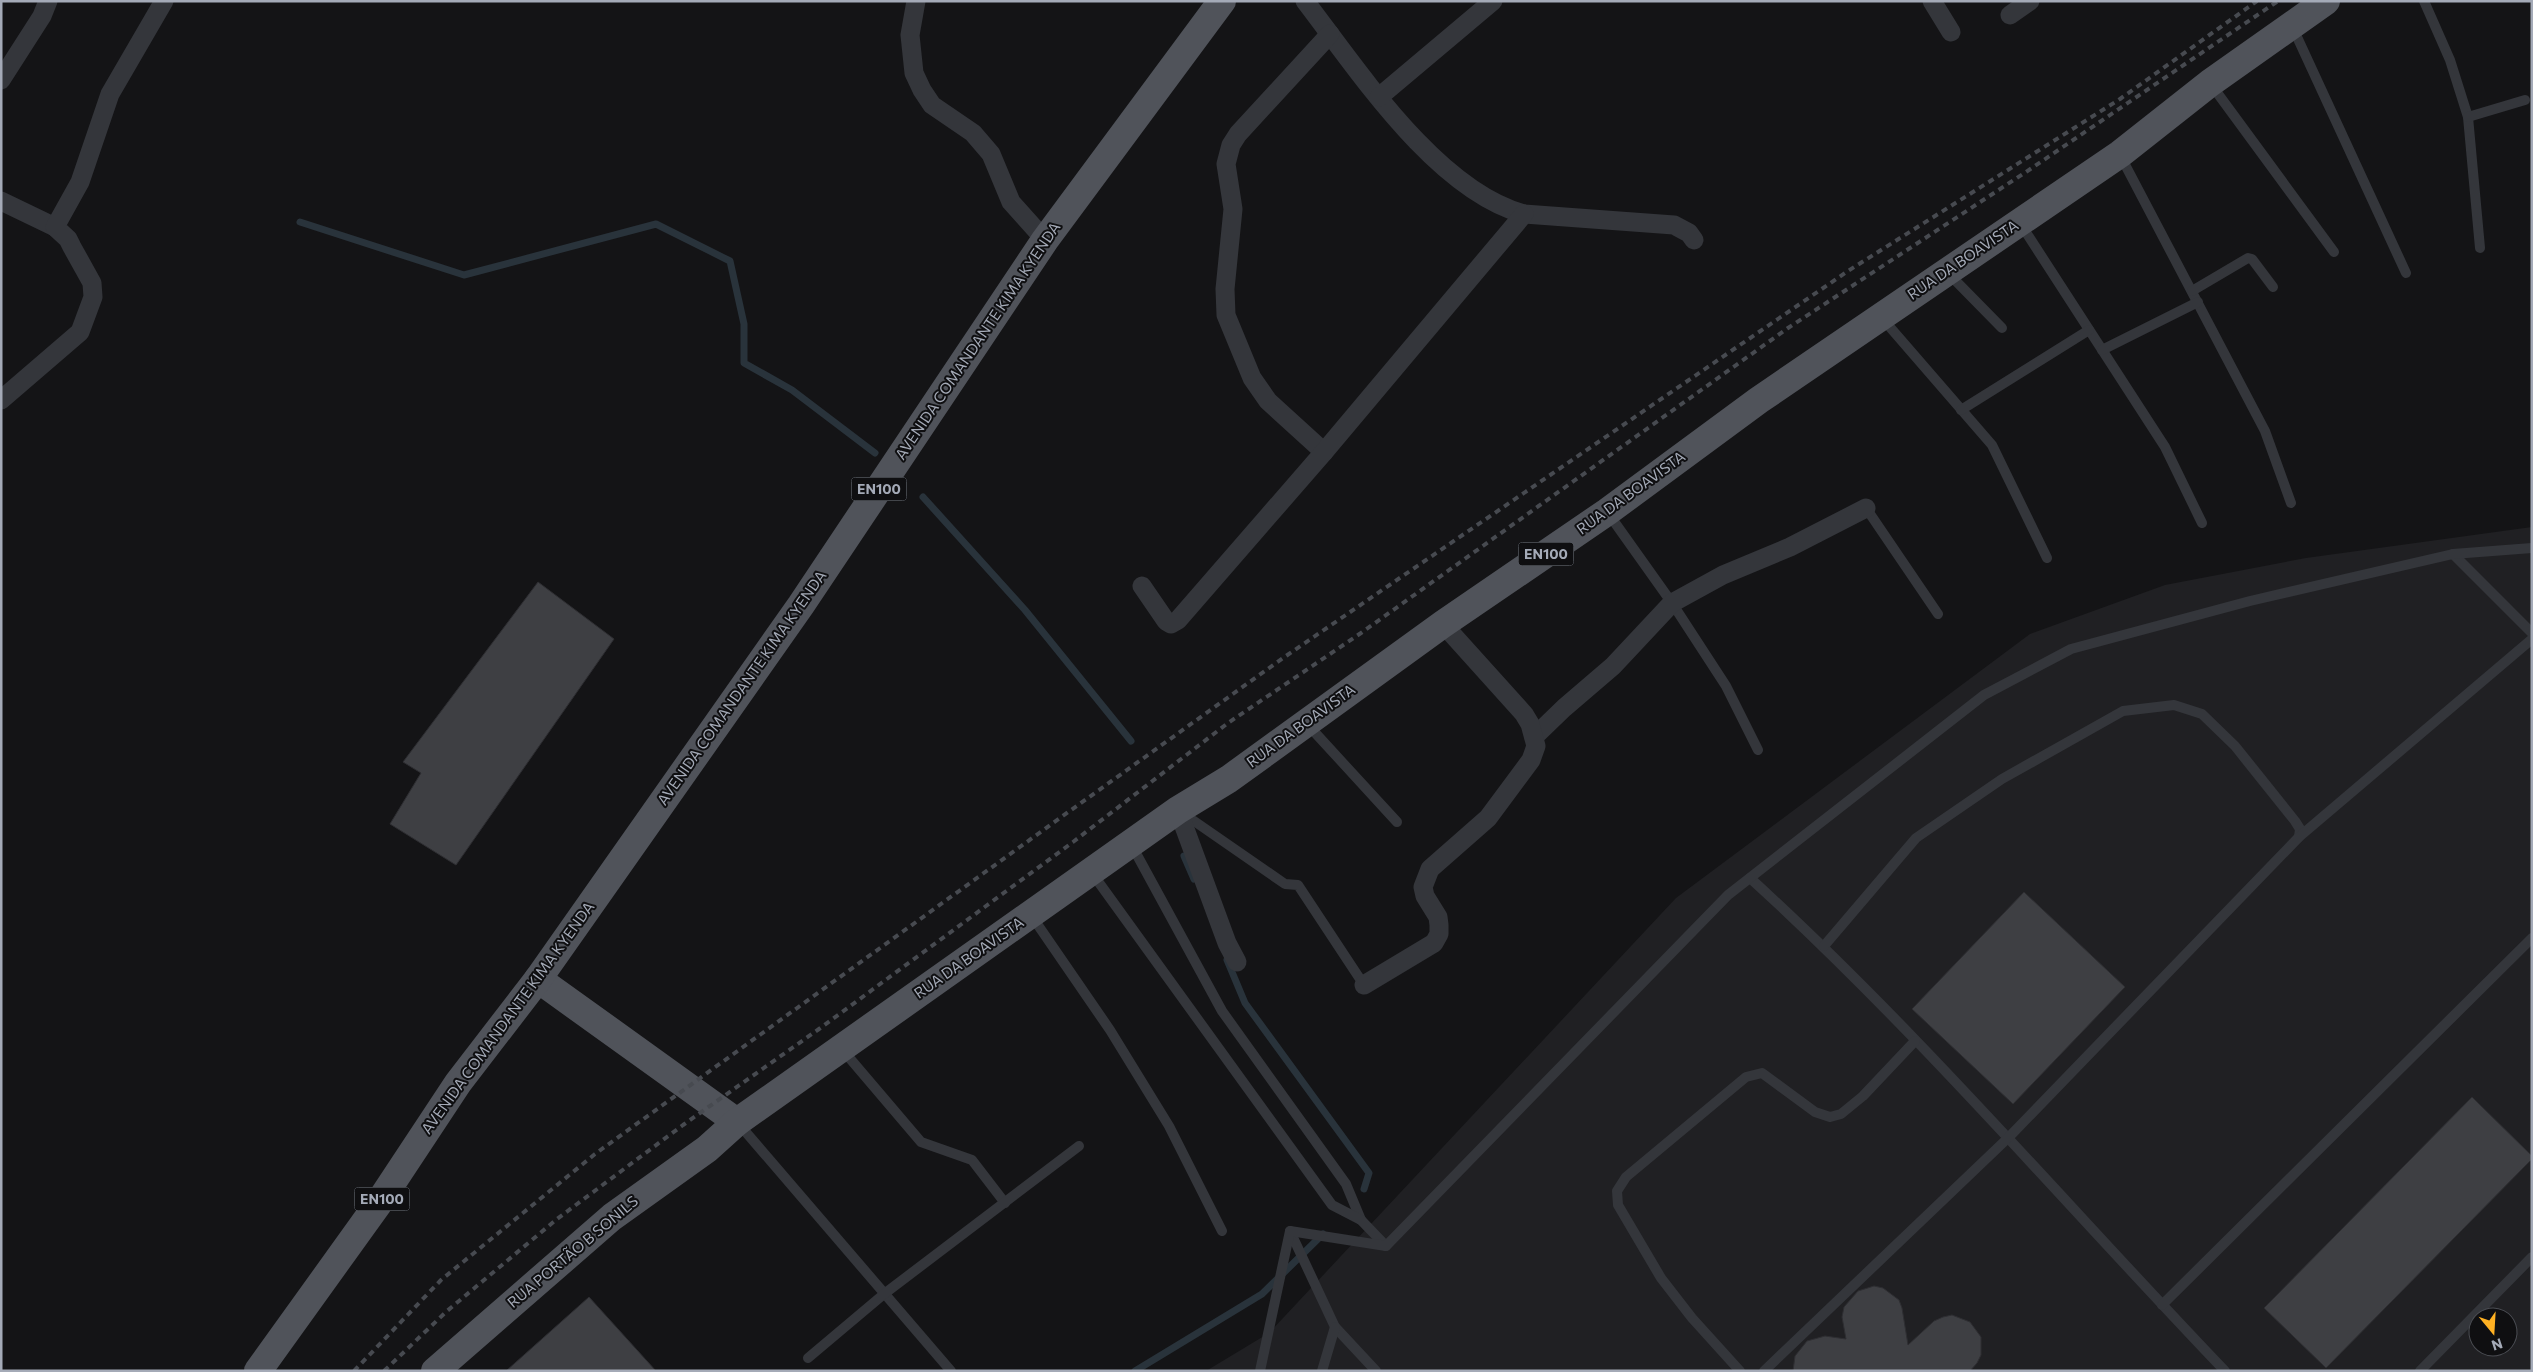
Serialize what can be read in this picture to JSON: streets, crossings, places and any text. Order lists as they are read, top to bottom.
{
  "streets": {
    "main road": [
      "RUA DA BOAVISTA",
      "AVENIDA COMANDANTE KIMA KYENDA",
      "EN100",
      "RUA PORTÃO B SONILS"
    ]
  },
  "crossings": [
    ["RUA DA BOAVISTA", "RUA PORTÃO B SONILS"]
  ],
  "north": "bottom"
}
